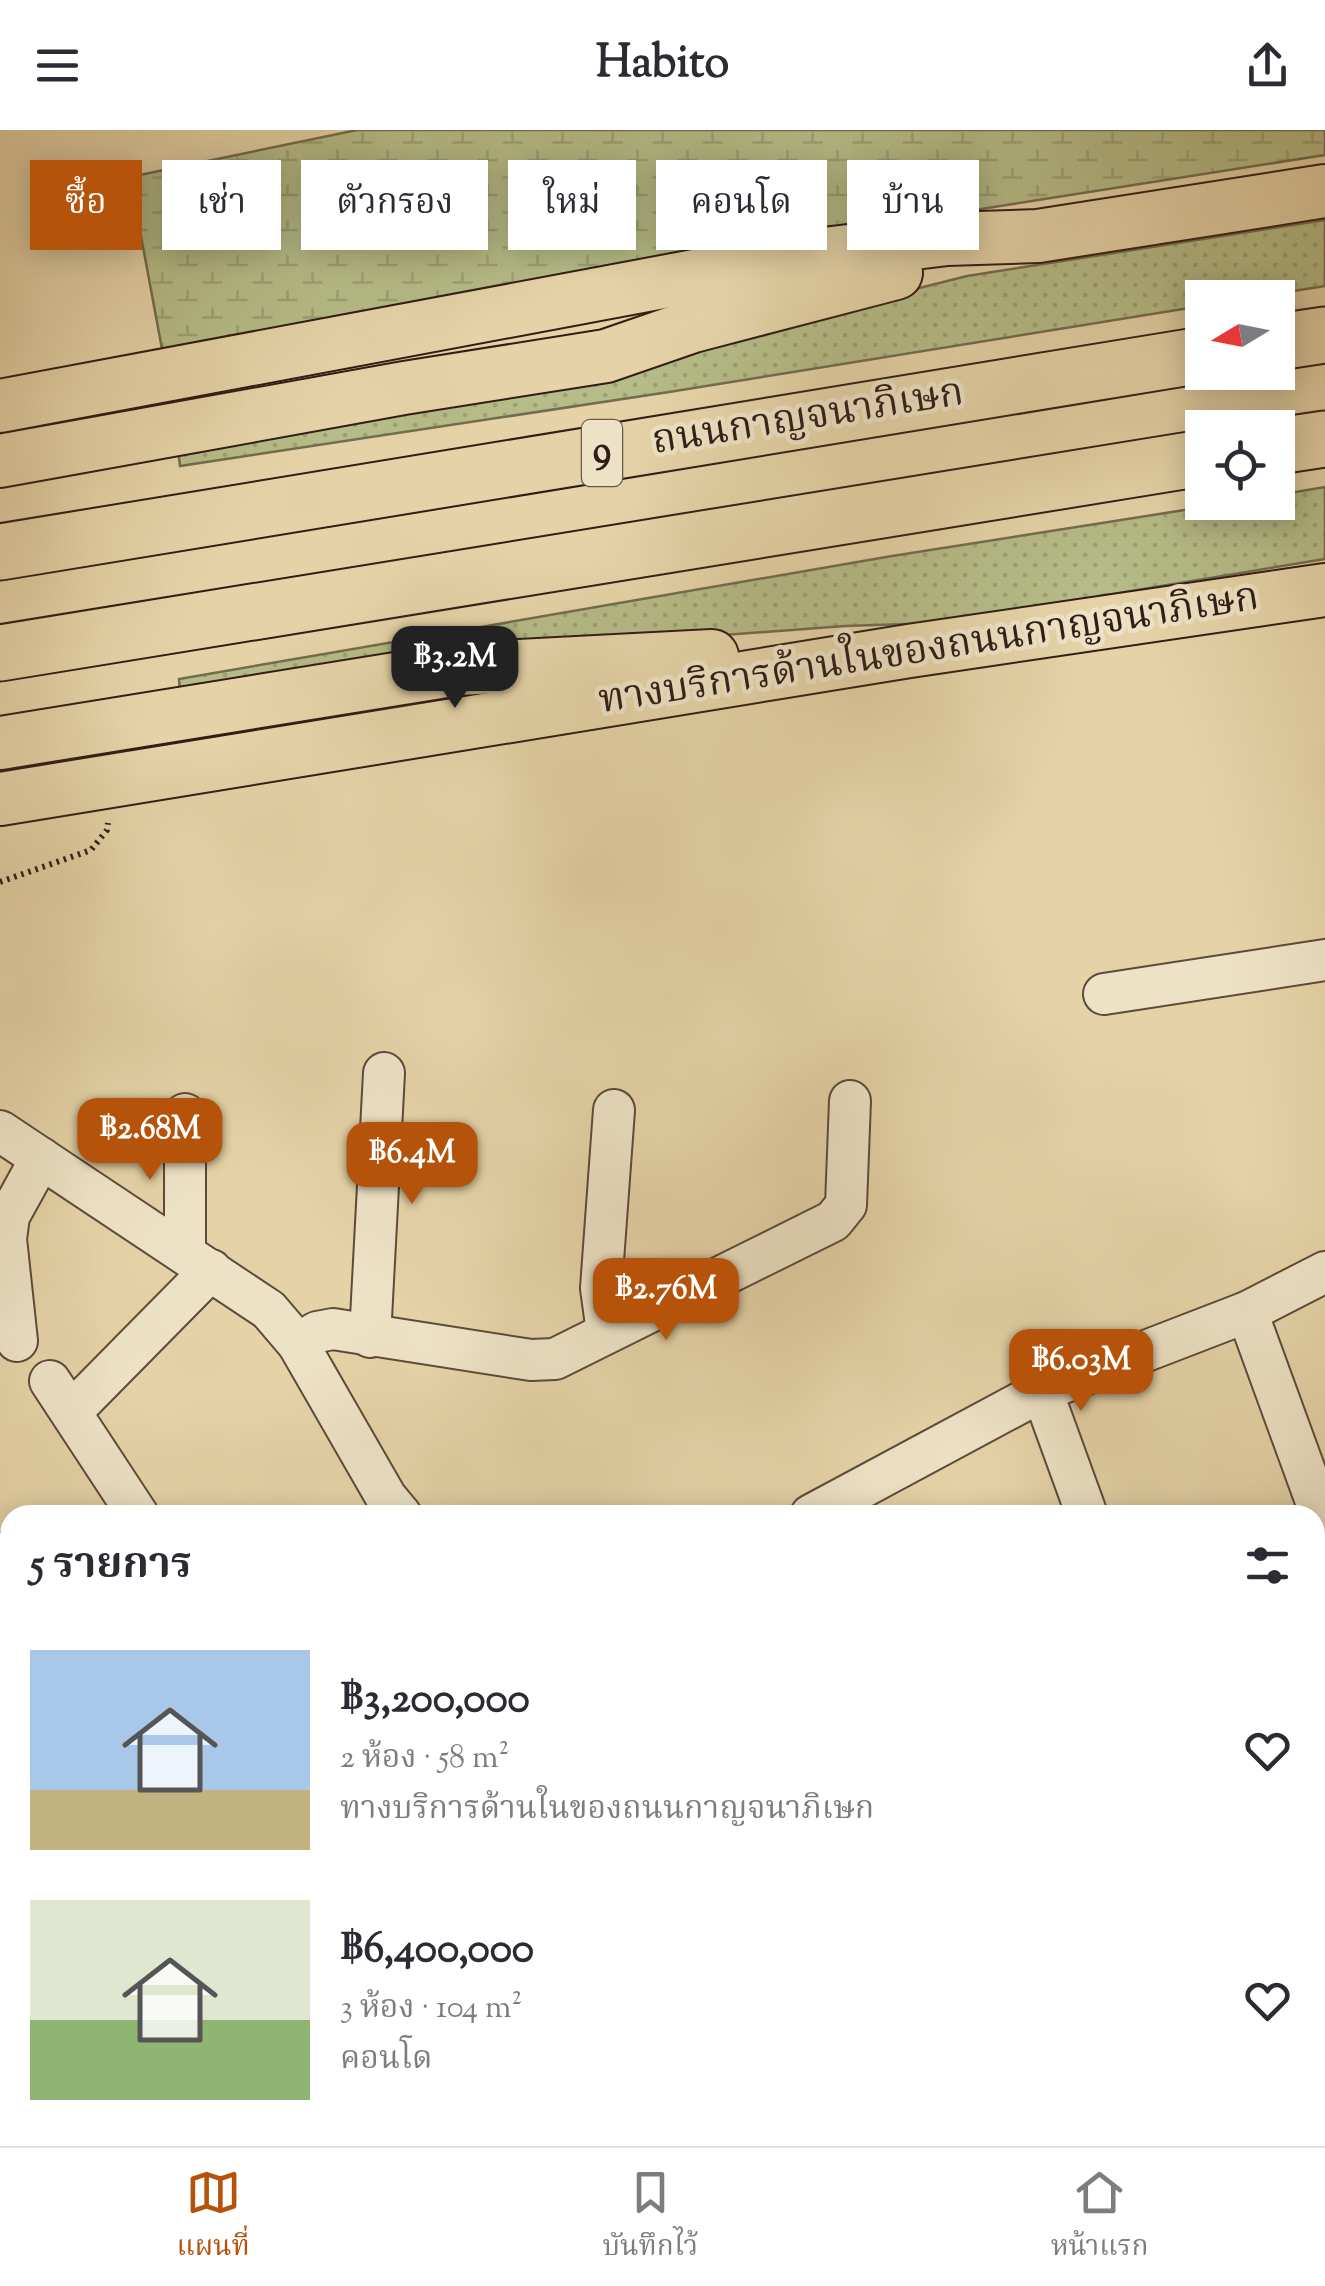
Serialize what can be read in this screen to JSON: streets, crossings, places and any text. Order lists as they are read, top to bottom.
{
  "streets": {
    "highway": ["ถนนกาญจนาภิเษก", "9"],
    "main road": ["ทางบริการด้านในของถนนกาญจนาภิเษก"]
  },
  "north": "left",
  "page": {
    "header": "Habito",
    "chip": [
      "ซื้อ",
      "เช่า",
      "ตัวกรอง",
      "ใหม่",
      "คอนโด",
      "บ้าน"
    ],
    "price": [
      "฿3.2M",
      "฿2.68M",
      "฿6.4M",
      "฿2.76M",
      "฿6.03M"
    ],
    "heading": "5 รายการ",
    "list": [
      {
        "name": "฿3,200,000",
        "note": "2 ห้อง · 58 m² · ทางบริการด้านในของถนนกาญจนาภิเษก"
      },
      {
        "name": "฿6,400,000",
        "note": "3 ห้อง · 104 m² · คอนโด"
      }
    ],
    "tabs": ["แผนที่", "บันทึกไว้", "หน้าแรก"]
  }
}
